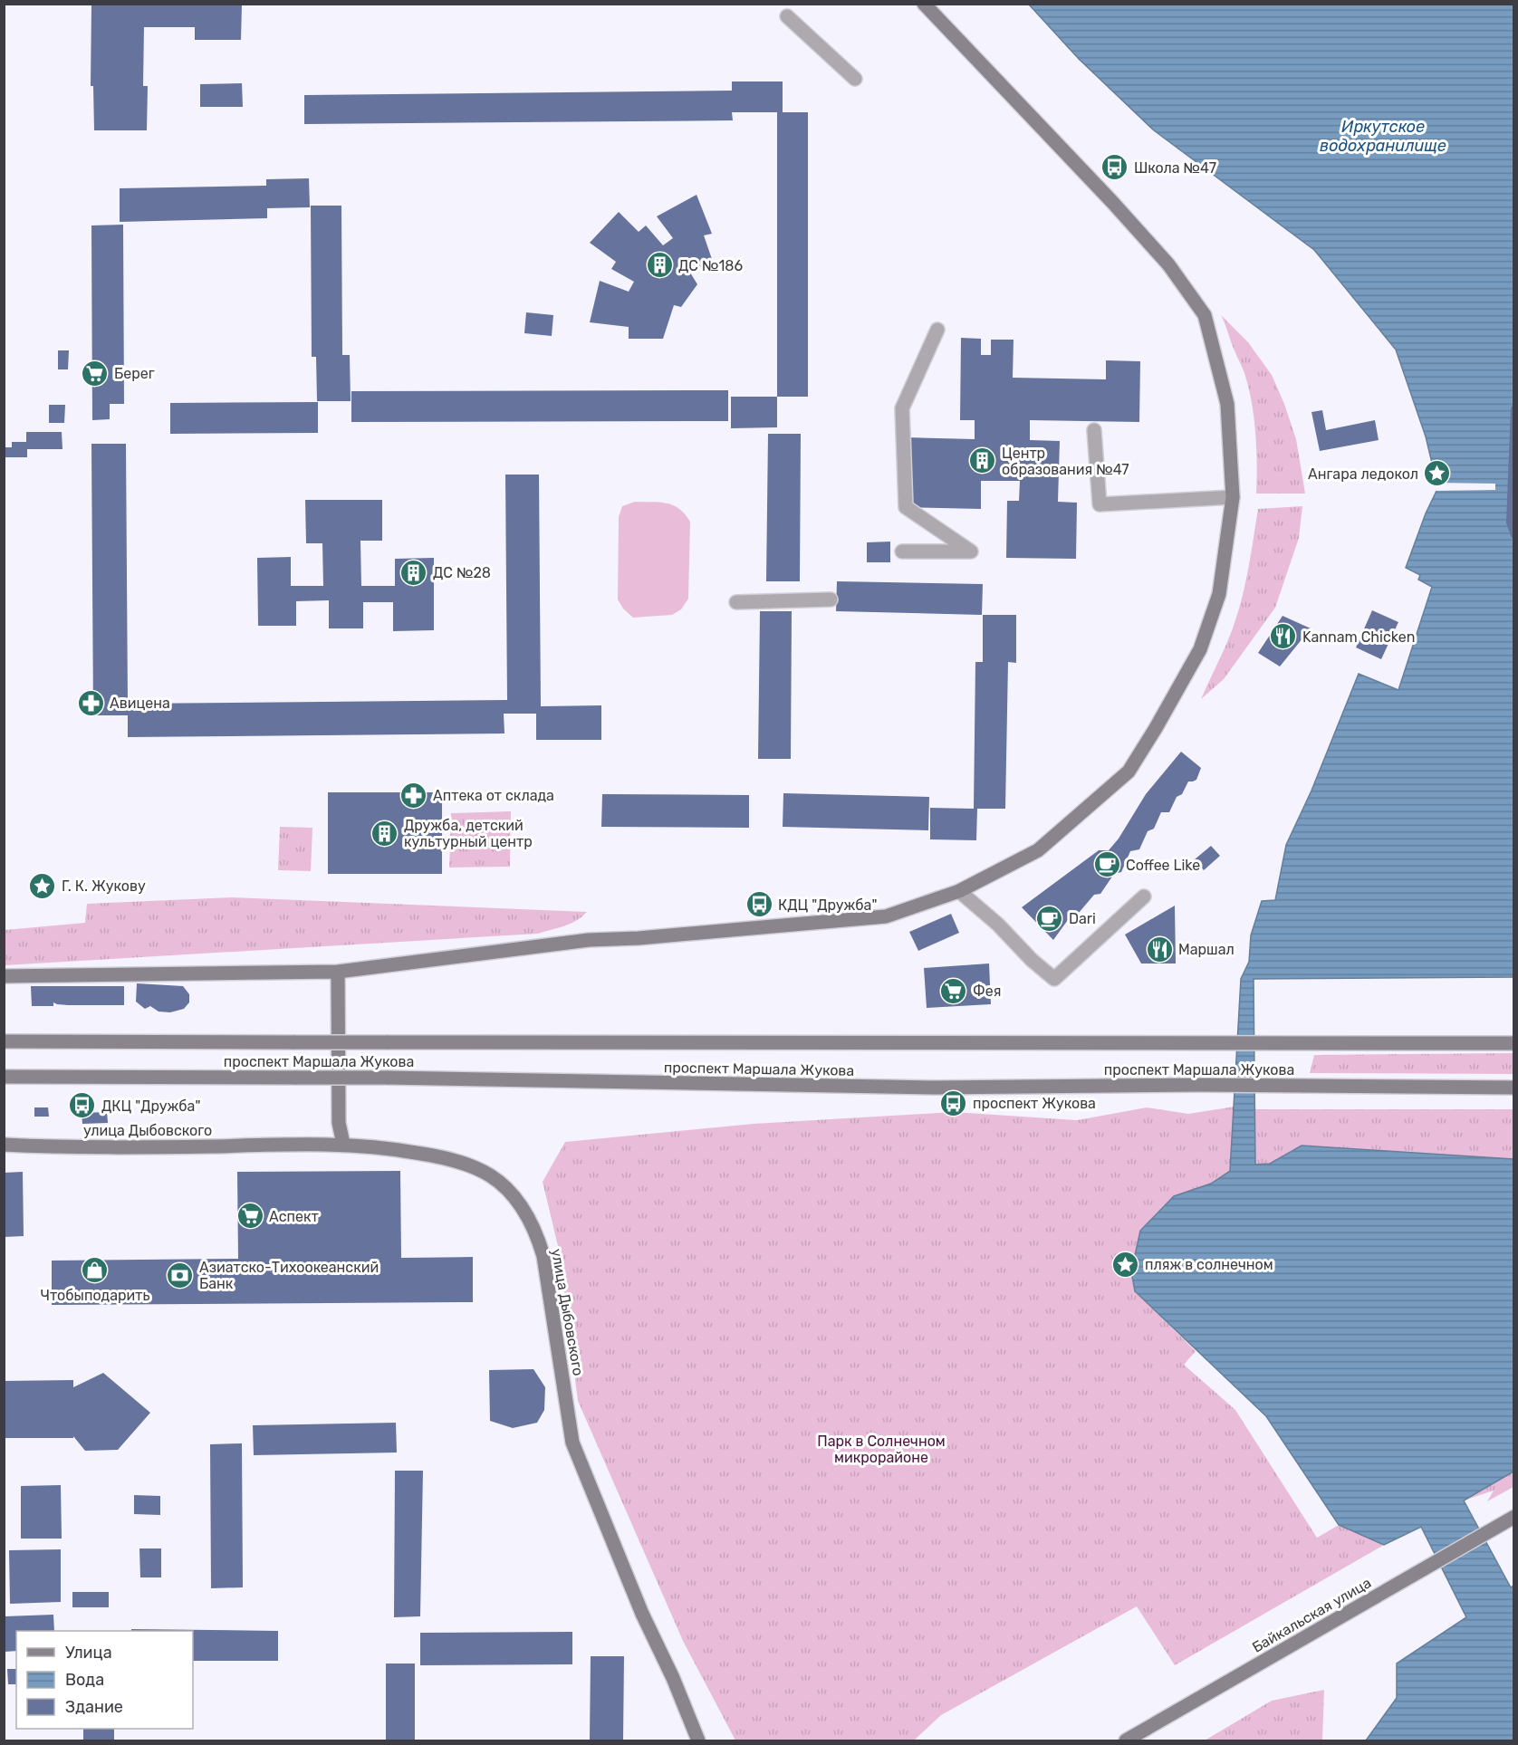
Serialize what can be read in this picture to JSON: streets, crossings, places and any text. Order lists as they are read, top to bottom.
{
  "streets": {
    "main road": ["проспект Маршала Жукова", "улица Дыбовского", "Байкальская улица"]
  },
  "water": ["Иркутское водохранилище"],
  "parks": ["Парк в Солнечном микрорайоне"],
  "places": {
    "bus stop": [
      "Школа №47",
      "КДЦ \"Дружба\"",
      "проспект Жукова",
      "ДКЦ \"Дружба\""
    ],
    "building": [
      "ДС №186",
      "Центр образования №47",
      "ДС №28",
      "Дружба, детский культурный центр"
    ],
    "supermarket": ["Берег", "Фея", "Аспект"],
    "place": ["Ангара ледокол", "Г. К. Жукову", "пляж в солнечном"],
    "restaurant": ["Kannam Chicken", "Маршал"],
    "pharmacy": ["Авицена", "Аптека от склада"],
    "cafe": ["Coffee Like", "Dari"],
    "shop": ["Чтобыподарить"],
    "bank": ["Азиатско-Тихоокеанский Банк"]
  },
  "legend": ["Улица", "Вода", "Здание"]
}
